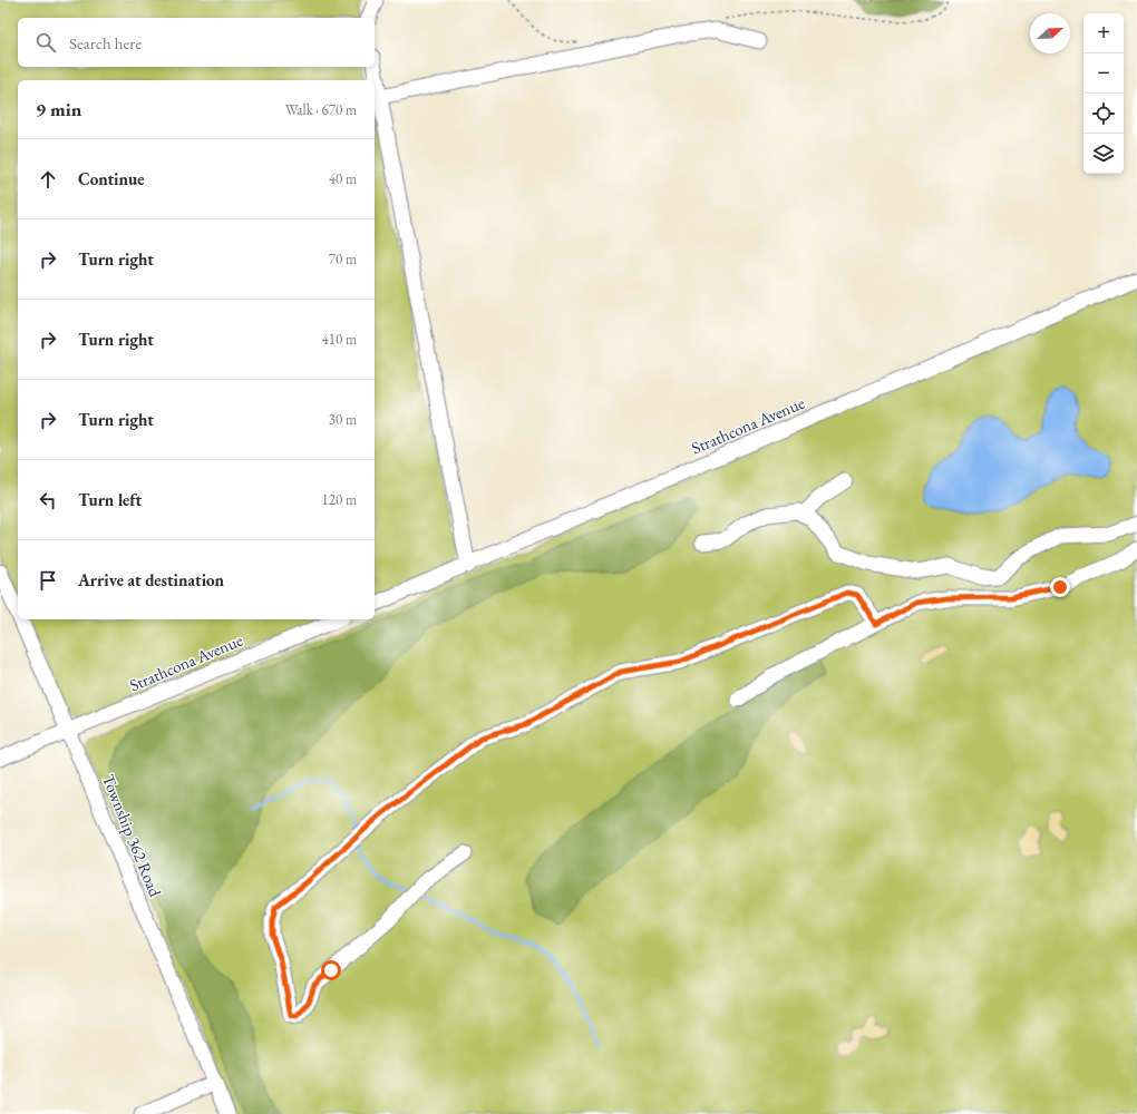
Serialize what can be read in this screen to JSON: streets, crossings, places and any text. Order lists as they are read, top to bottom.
{
  "streets": {
    "street": ["Strathcona Avenue", "Township 362 Road"]
  },
  "crossings": [
    ["Strathcona Avenue", "Township 362 Road"]
  ],
  "north": "top right",
  "page": {
    "map_buttons": ["+", "−"],
    "search": "Search here",
    "heading": ["9 min", "Walk · 670 m"],
    "list": [
      ["Continue", "40 m"],
      ["Turn right", "70 m"],
      ["Turn right", "410 m"],
      ["Turn right", "30 m"],
      ["Turn left", "120 m"],
      "Arrive at destination"
    ]
  }
}
